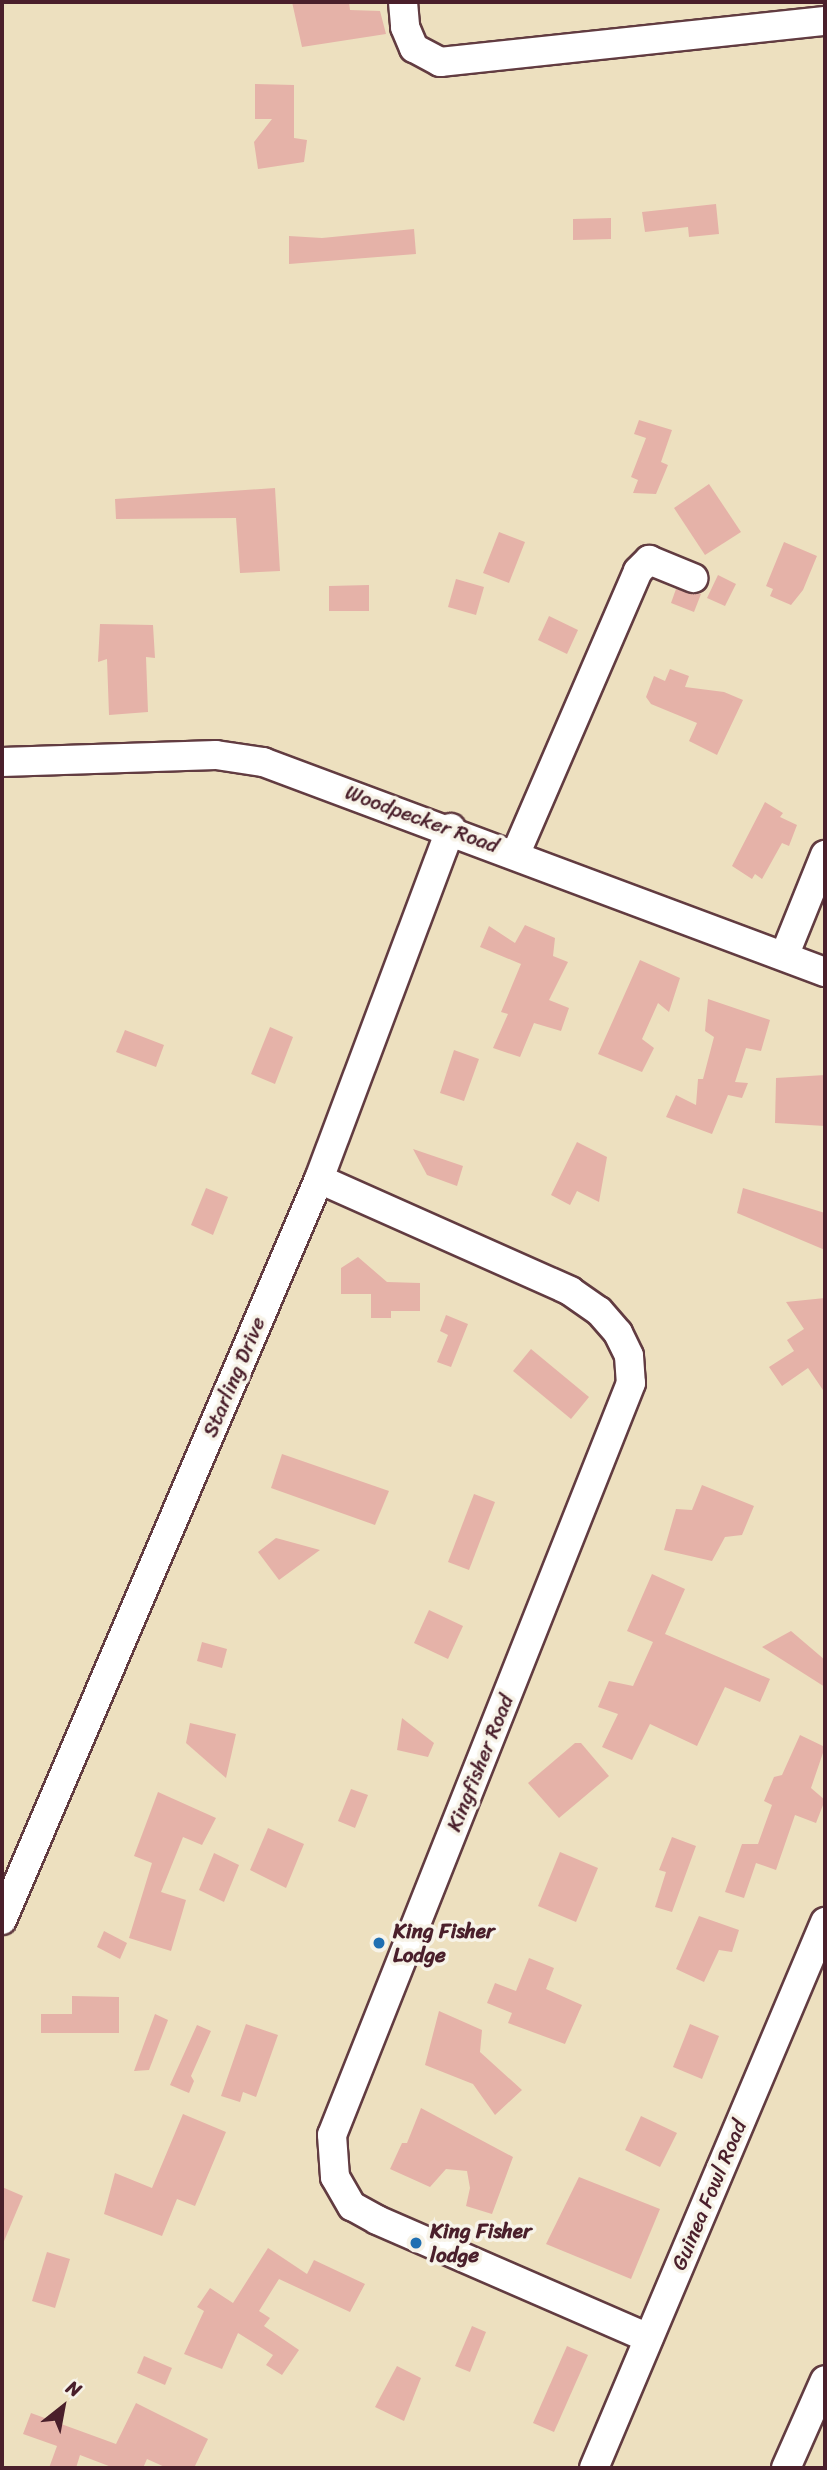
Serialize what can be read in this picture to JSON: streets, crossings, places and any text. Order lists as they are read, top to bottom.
{
  "streets": {
    "street": [
      "Woodpecker Road",
      "Starling Drive",
      "Kingfisher Road",
      "Guinea Fowl Road"
    ]
  },
  "crossings": [
    ["Woodpecker Road", "Starling Drive"],
    ["Starling Drive", "Kingfisher Road"],
    ["Kingfisher Road", "Guinea Fowl Road"]
  ],
  "places": ["King Fisher Lodge", "King Fisher lodge"],
  "north": "top right"
}
